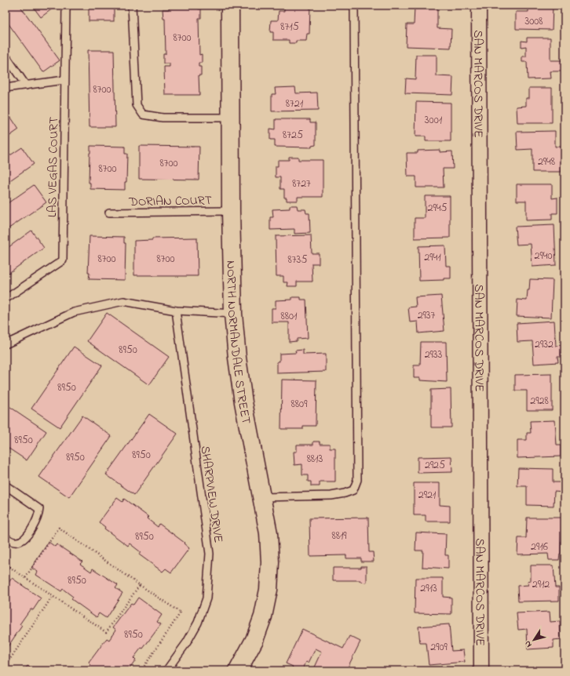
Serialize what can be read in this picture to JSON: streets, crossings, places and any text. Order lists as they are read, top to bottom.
{
  "streets": {
    "street": ["SAN MARCOS DRIVE", "NORTH NORMANDALE STREET"],
    "lane": ["LAS VEGAS COURT", "DORIAN COURT", "SHARPVIEW DRIVE"]
  },
  "crossings": [
    ["DORIAN COURT", "NORTH NORMANDALE STREET"]
  ],
  "house_numbers": [
    "3008",
    "8715",
    "8700",
    "8700",
    "8721",
    "3001",
    "8725",
    "2948",
    "8700",
    "8700",
    "8727",
    "2945",
    "2940",
    "2941",
    "8700",
    "8700",
    "8735",
    "2937",
    "8801",
    "2932",
    "8950",
    "2933",
    "8950",
    "2928",
    "8809",
    "8950",
    "8950",
    "8950",
    "8813",
    "2925",
    "2921",
    "8819",
    "8950",
    "2916",
    "8950",
    "2912",
    "2913",
    "8950",
    "2909"
  ],
  "north": "bottom left"
}
